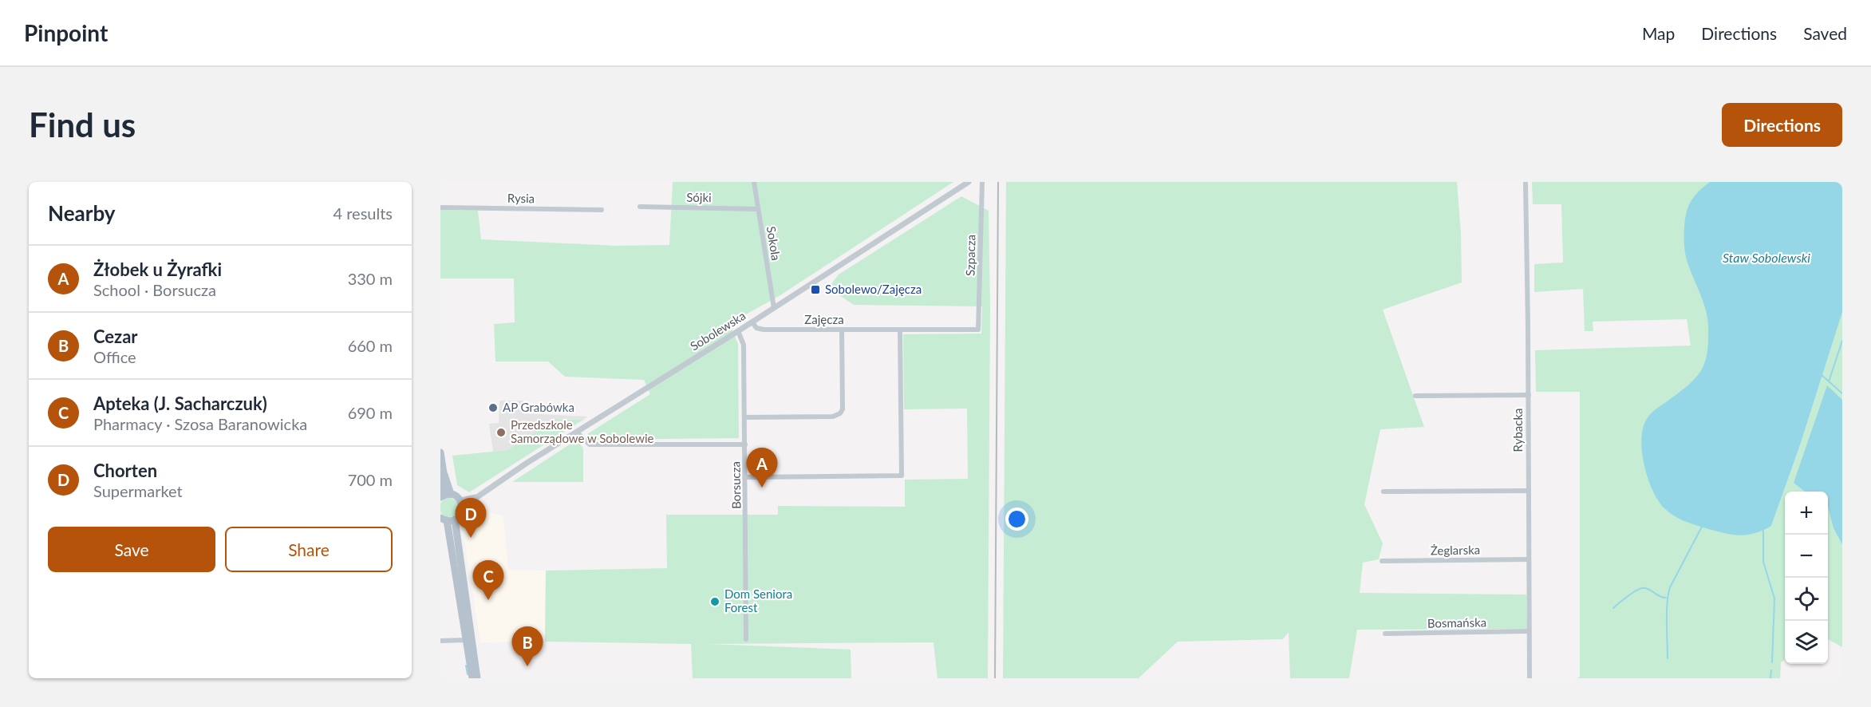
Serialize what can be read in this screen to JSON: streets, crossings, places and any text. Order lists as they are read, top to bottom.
{
  "streets": {
    "street": [
      "Sójki",
      "Rysia",
      "Sokola",
      "Szpacza",
      "Zajęcza",
      "Sobolewska",
      "Rybacka",
      "Borsucza",
      "Żeglarska",
      "Bosmańska"
    ]
  },
  "crossings": [
    ["Sójki", "Sokola"],
    ["Sokola", "Sobolewska"],
    ["Szpacza", "Zajęcza"],
    ["Zajęcza", "Sobolewska"],
    ["Sobolewska", "Borsucza"],
    ["Rybacka", "Żeglarska"],
    ["Rybacka", "Bosmańska"]
  ],
  "water": ["Staw Sobolewski"],
  "places": {
    "transit": ["Sobolewo/Zajęcza"],
    "other": ["AP Grabówka", "Przedszkole Samorządowe w Sobolewie", "Dom Seniora Forest"]
  },
  "page": {
    "header": "Pinpoint",
    "nav": ["Map", "Directions", "Saved"],
    "buttons": [
      "Directions",
      ["Save", "Share"]
    ],
    "title": "Find us",
    "heading": ["Nearby", "4 results"],
    "list": [
      {
        "mark": "A",
        "name": "Żłobek u Żyrafki",
        "note": "School · Borsucza",
        "value": "330 m"
      },
      {
        "mark": "B",
        "name": "Cezar",
        "note": "Office",
        "value": "660 m"
      },
      {
        "mark": "C",
        "name": "Apteka (J. Sacharczuk)",
        "note": "Pharmacy · Szosa Baranowicka",
        "value": "690 m"
      },
      {
        "mark": "D",
        "name": "Chorten",
        "note": "Supermarket",
        "value": "700 m"
      }
    ],
    "pins": [
      "A",
      "D",
      "C",
      "B"
    ],
    "map_buttons": ["+", "−"]
  }
}
